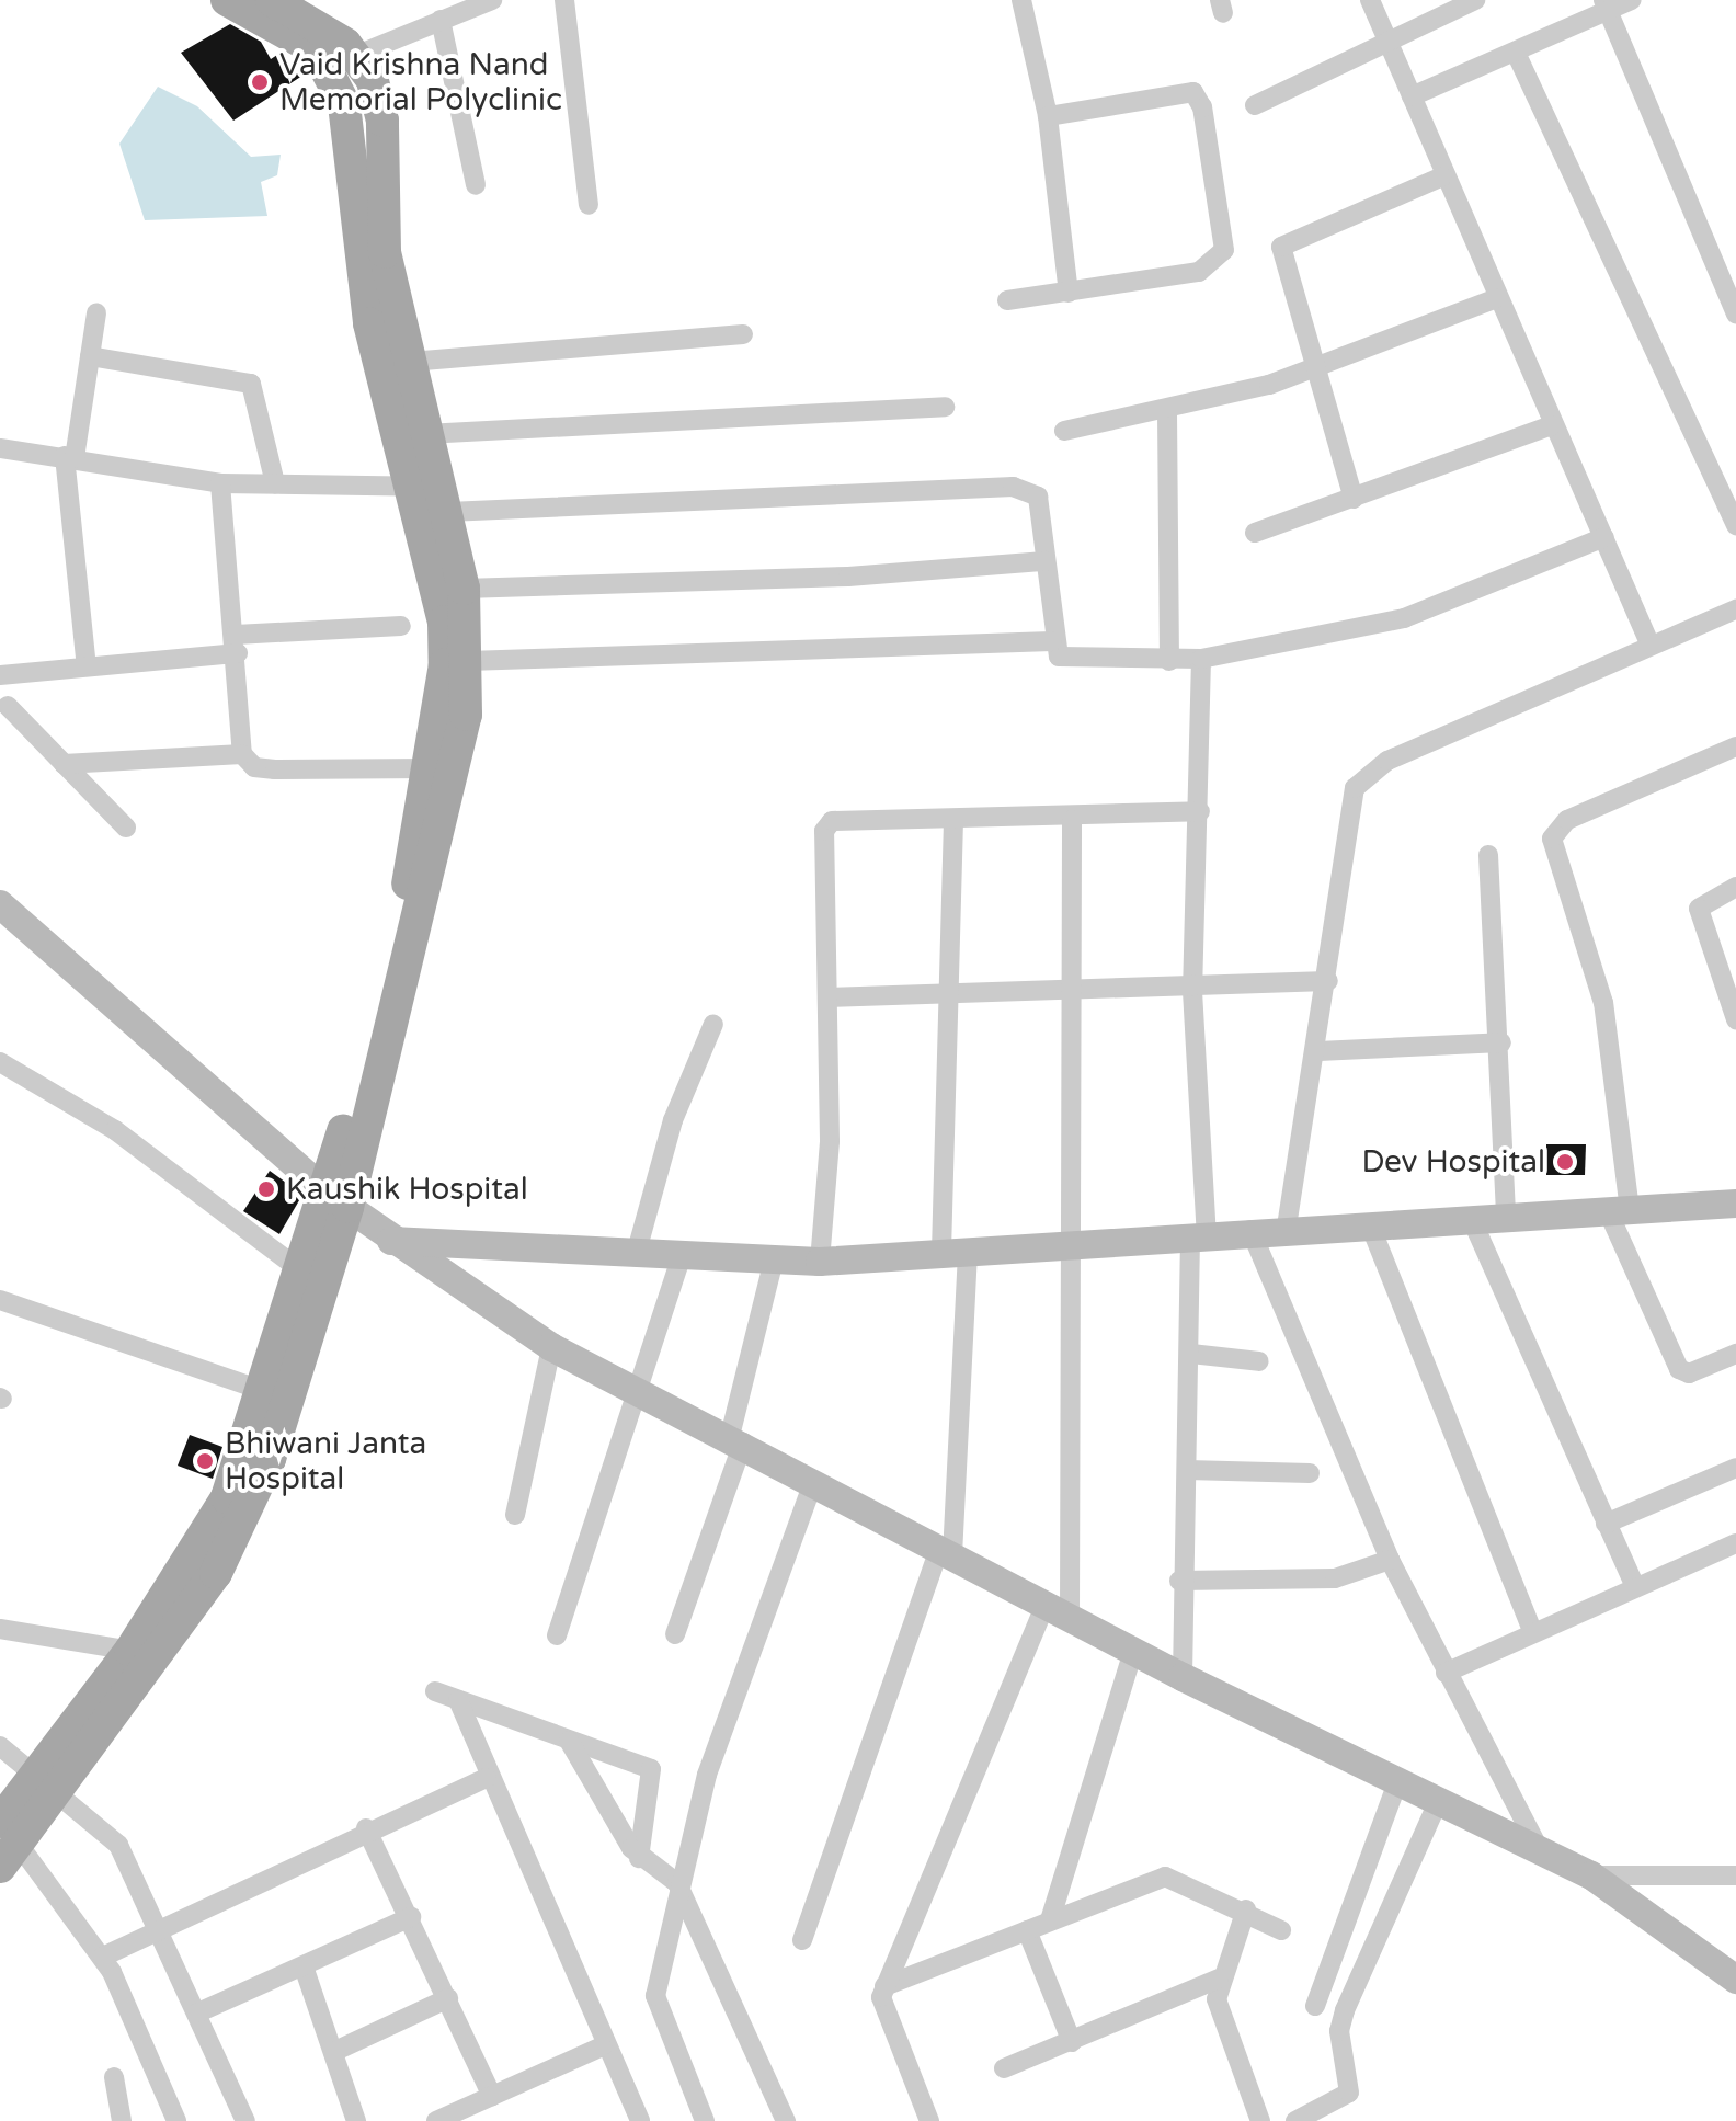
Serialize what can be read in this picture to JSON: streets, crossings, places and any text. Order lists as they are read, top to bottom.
{
  "places": [
    "Vaid Krishna Nand Memorial Polyclinic",
    "Dev Hospital",
    "Kaushik Hospital",
    "Bhiwani Janta Hospital"
  ]
}
